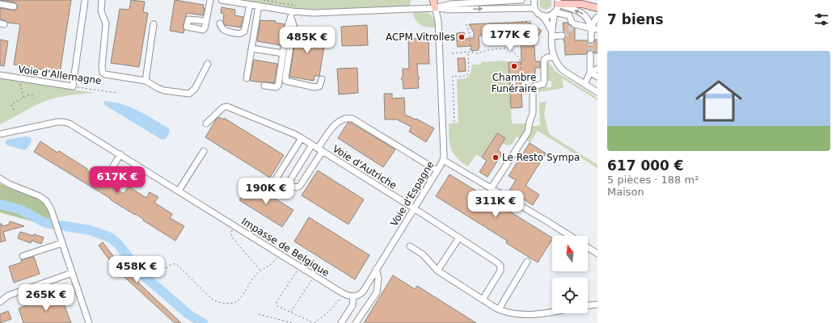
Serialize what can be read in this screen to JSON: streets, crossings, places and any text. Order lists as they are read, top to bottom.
{
  "streets": {
    "street": [
      "Voie d'Allemagne",
      "Voie d'Autriche",
      "Voie d'Espagne",
      "Impasse de Belgique"
    ]
  },
  "crossings": [
    ["Voie d'Autriche", "Voie d'Espagne"],
    ["Voie d'Espagne", "Impasse de Belgique"]
  ],
  "places": ["ACPM Vitrolles", "Chambre Funéraire", "Le Resto Sympa"],
  "north": "top",
  "page": {
    "heading": "7 biens",
    "price": [
      "177K €",
      "485K €",
      "617K €",
      "190K €",
      "311K €",
      "458K €",
      "265K €"
    ],
    "list": [
      {
        "name": "617 000 €",
        "note": "5 pièces · 188 m² · Maison"
      }
    ]
  }
}
